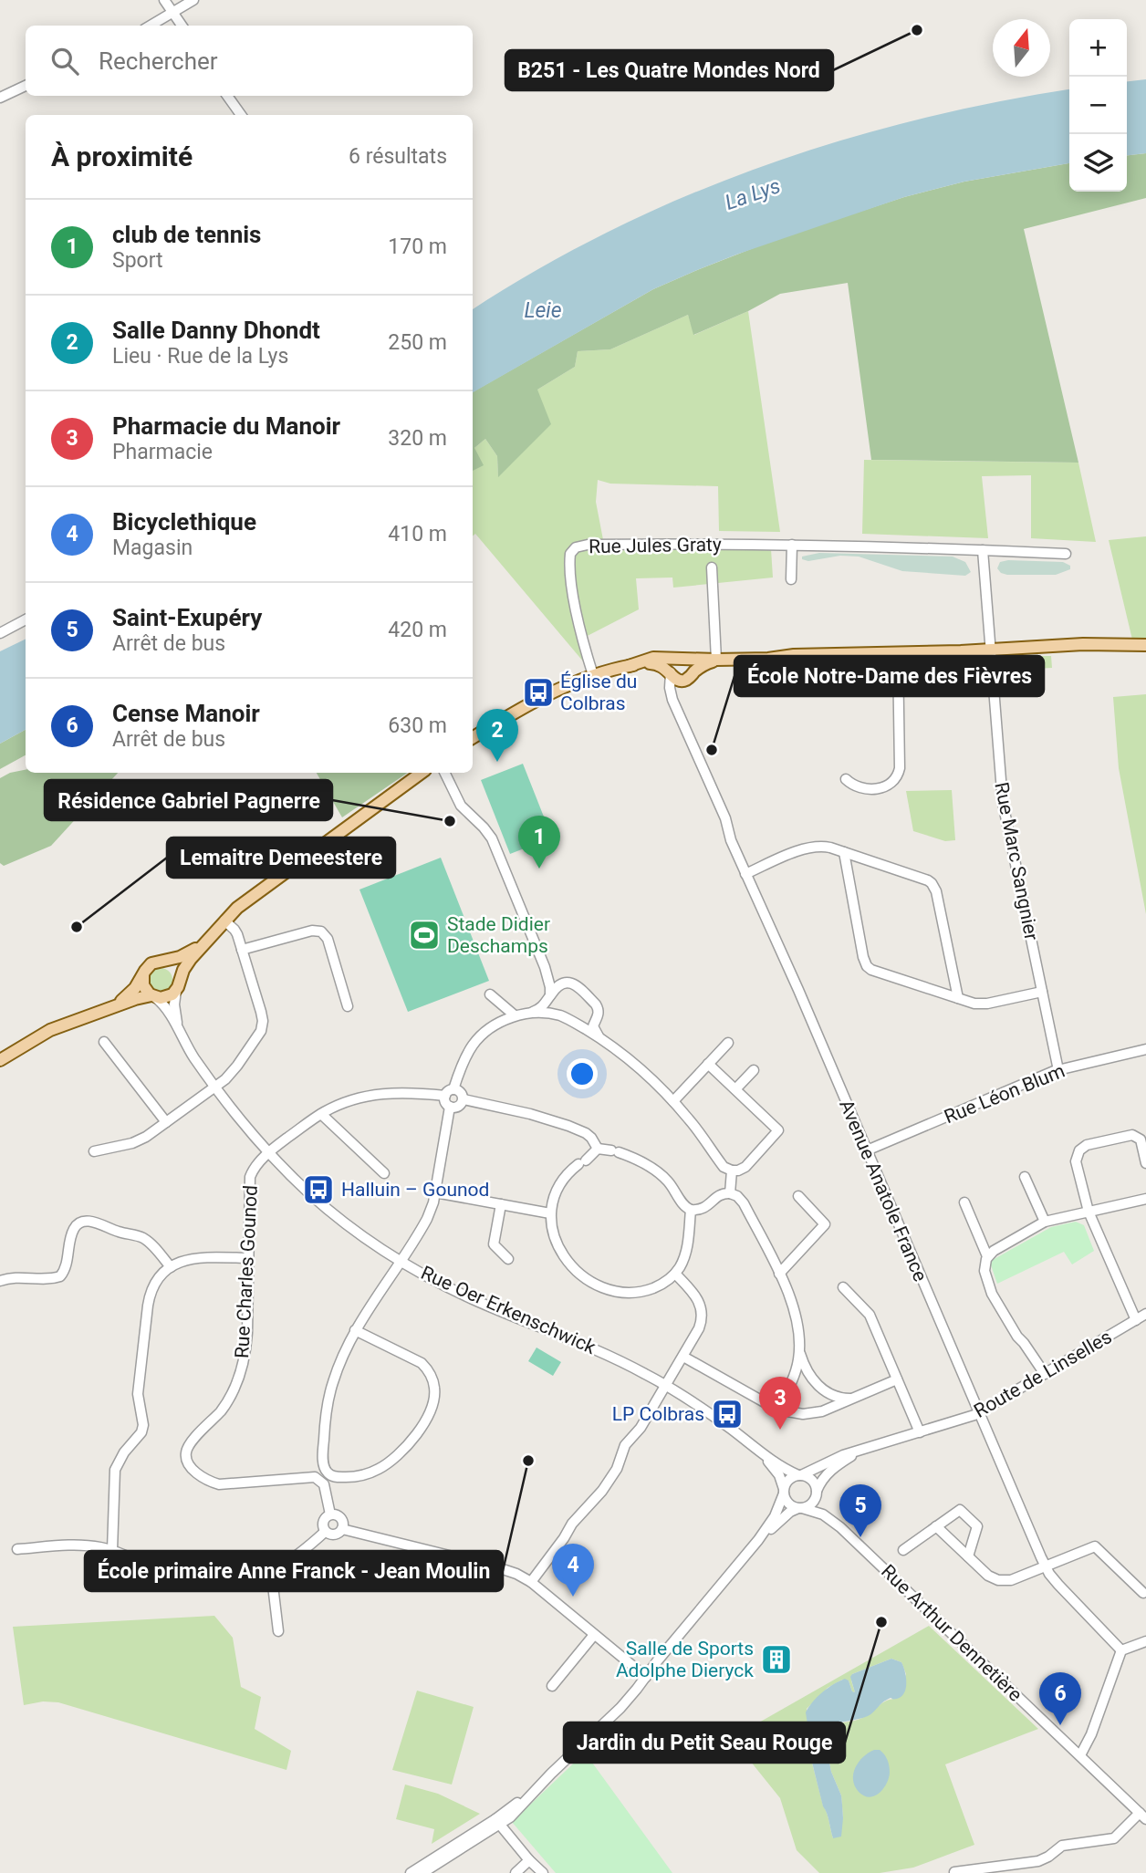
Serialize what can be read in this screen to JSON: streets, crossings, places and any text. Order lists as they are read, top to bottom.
{
  "streets": {
    "street": [
      "Rue Jules Graty",
      "Rue Marc Sangnier",
      "Rue Léon Blum",
      "Avenue Anatole France",
      "Rue Charles Gounod",
      "Rue Oer Erkenschwick",
      "Route de Linselles",
      "Rue Arthur Dennetière"
    ]
  },
  "crossings": [
    ["Rue Marc Sangnier", "Rue Léon Blum"],
    ["Rue Léon Blum", "Avenue Anatole France"],
    ["Avenue Anatole France", "Route de Linselles"],
    ["Rue Charles Gounod", "Rue Oer Erkenschwick"],
    ["Rue Oer Erkenschwick", "Route de Linselles"],
    ["Rue Oer Erkenschwick", "Rue Arthur Dennetière"],
    ["Route de Linselles", "Rue Arthur Dennetière"]
  ],
  "water": ["La Lys", "Leie"],
  "places": {
    "other": [
      "B251 - Les Quatre Mondes Nord",
      "École Notre-Dame des Fièvres",
      "Résidence Gabriel Pagnerre",
      "Lemaitre Demeestere",
      "École primaire Anne Franck - Jean Moulin",
      "Jardin du Petit Seau Rouge"
    ],
    "bus stop": ["Église du Colbras", "Halluin – Gounod", "LP Colbras"],
    "sports": ["Stade Didier Deschamps"],
    "building": ["Salle de Sports Adolphe Dieryck"]
  },
  "north": "top",
  "page": {
    "map_buttons": ["+", "−"],
    "search": "Rechercher",
    "heading": ["À proximité", "6 résultats"],
    "list": [
      {
        "mark": "1",
        "name": "club de tennis",
        "note": "Sport",
        "value": "170 m"
      },
      {
        "mark": "2",
        "name": "Salle Danny Dhondt",
        "note": "Lieu · Rue de la Lys",
        "value": "250 m"
      },
      {
        "mark": "3",
        "name": "Pharmacie du Manoir",
        "note": "Pharmacie",
        "value": "320 m"
      },
      {
        "mark": "4",
        "name": "Bicyclethique",
        "note": "Magasin",
        "value": "410 m"
      },
      {
        "mark": "5",
        "name": "Saint-Exupéry",
        "note": "Arrêt de bus",
        "value": "420 m"
      },
      {
        "mark": "6",
        "name": "Cense Manoir",
        "note": "Arrêt de bus",
        "value": "630 m"
      }
    ],
    "pins": [
      "2",
      "1",
      "3",
      "5",
      "4",
      "6"
    ]
  }
}
